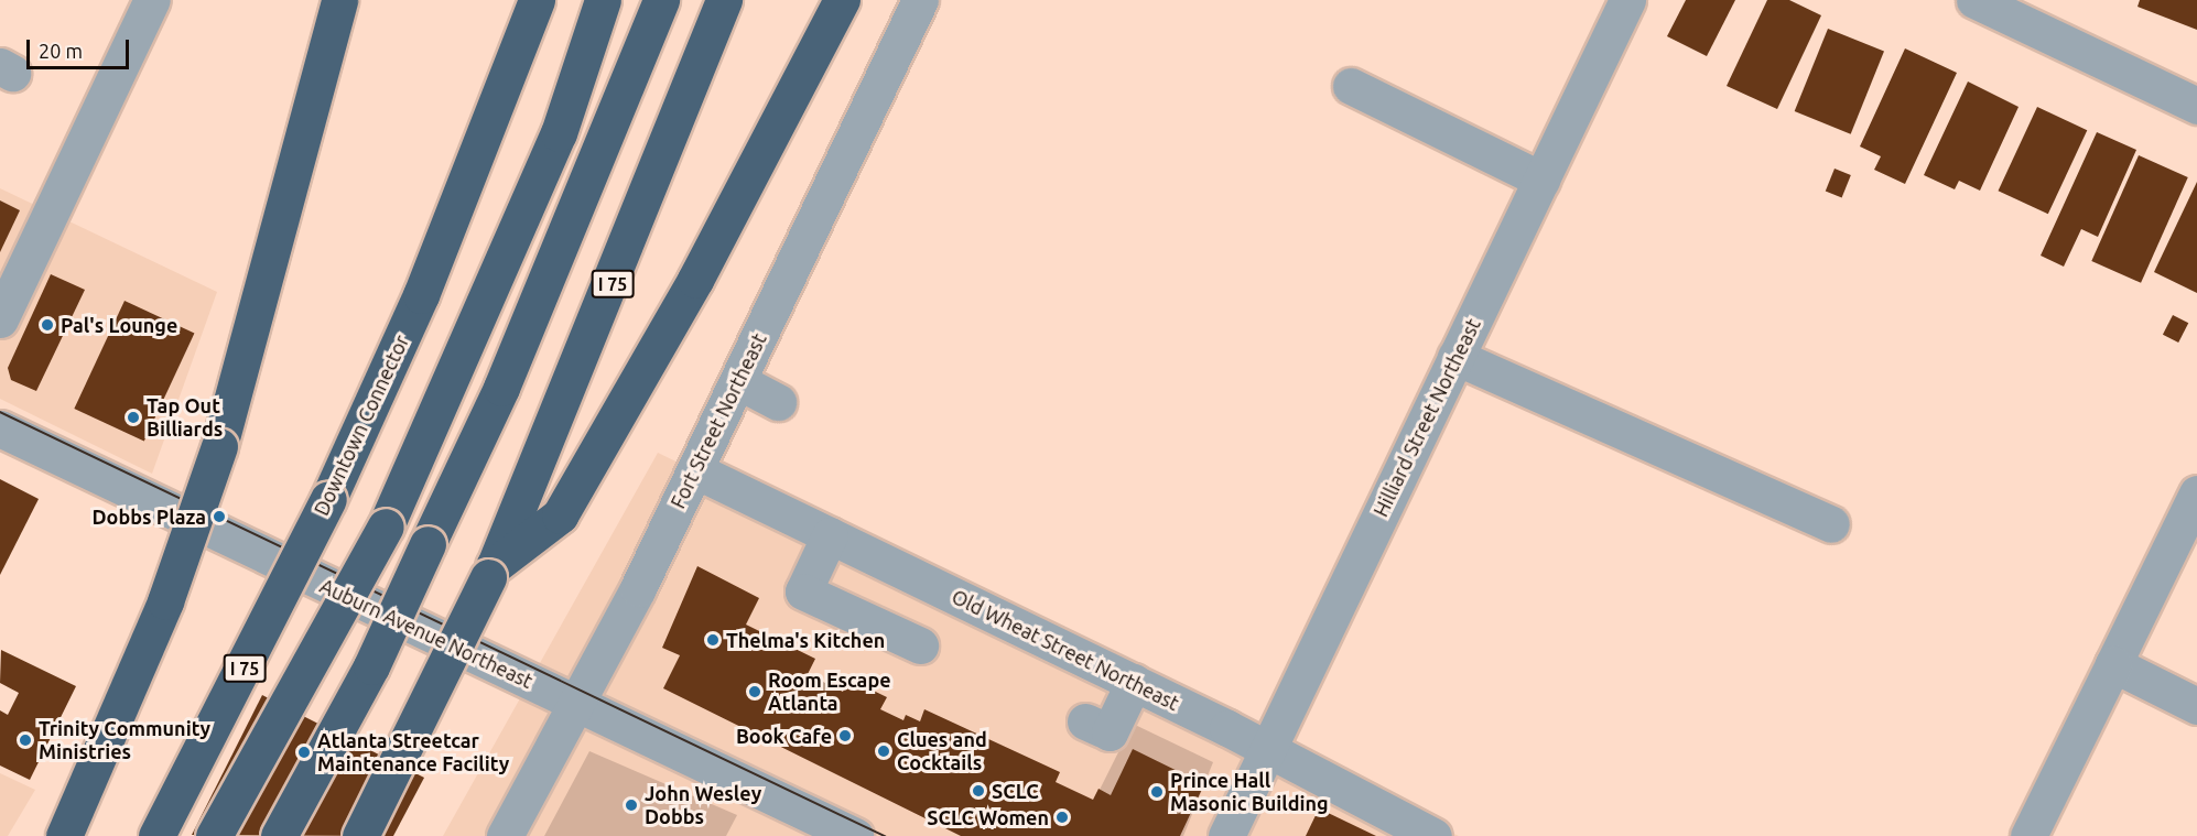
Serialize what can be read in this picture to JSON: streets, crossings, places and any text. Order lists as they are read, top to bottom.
{
  "streets": {
    "highway": ["I 75", "Downtown Connector"],
    "street": [
      "Hilliard Street Northeast",
      "Fort Street Northeast",
      "Auburn Avenue Northeast",
      "Old Wheat Street Northeast"
    ]
  },
  "crossings": [
    ["Hilliard Street Northeast", "Old Wheat Street Northeast"],
    ["Fort Street Northeast", "Auburn Avenue Northeast"],
    ["Fort Street Northeast", "Old Wheat Street Northeast"]
  ],
  "places": [
    "Pal's Lounge",
    "Tap Out Billiards",
    "Dobbs Plaza",
    "Thelma's Kitchen",
    "Room Escape Atlanta",
    "Book Cafe",
    "Trinity Community Ministries",
    "Clues and Cocktails",
    "Atlanta Streetcar Maintenance Facility",
    "SCLC",
    "Prince Hall Masonic Building",
    "John Wesley Dobbs",
    "SCLC Women"
  ],
  "scale_bar": "20 m"
}
